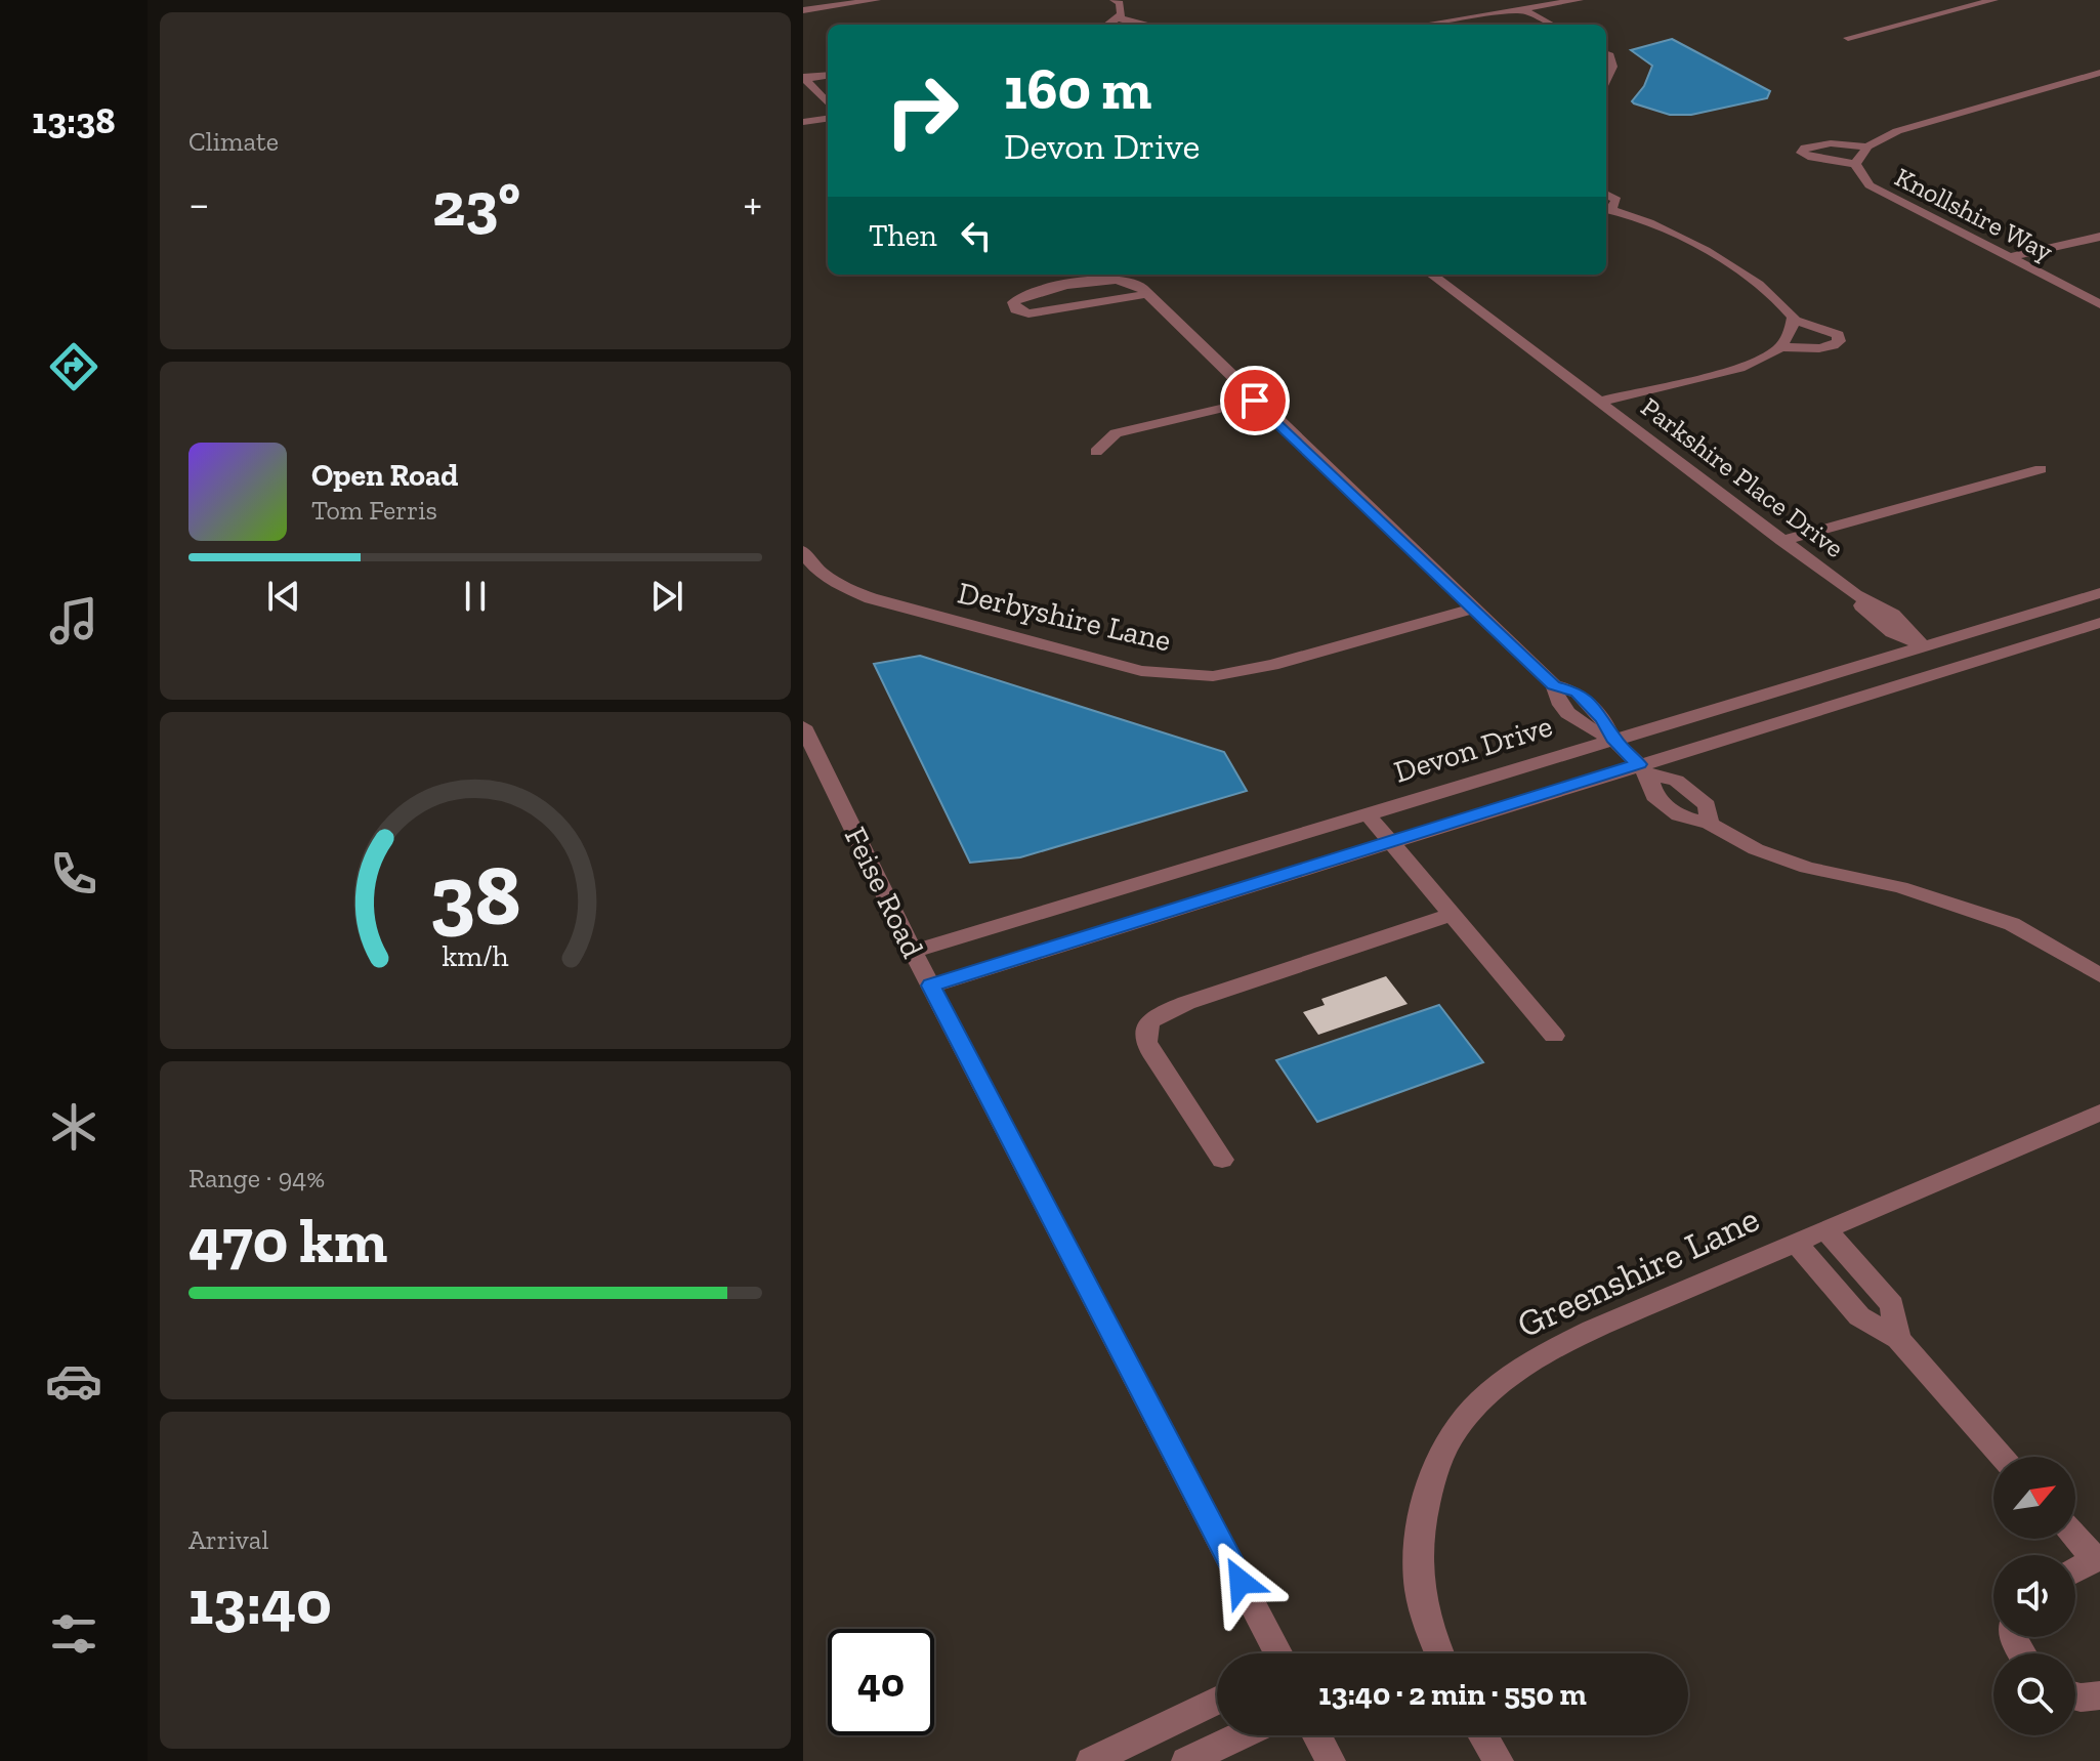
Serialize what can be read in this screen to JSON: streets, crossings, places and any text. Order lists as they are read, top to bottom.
{
  "streets": {
    "street": [
      "Knollshire Way",
      "Parkshire Place Drive",
      "Derbyshire Lane",
      "Devon Drive",
      "Feise Road",
      "Greenshire Lane"
    ]
  },
  "crossings": [
    ["Parkshire Place Drive", "Devon Drive"],
    ["Devon Drive", "Feise Road"]
  ],
  "north": "top right",
  "page": {
    "tabs": "13:38",
    "tile": [
      "Climate",
      ["Range · 94%", "470 km"],
      ["Arrival", "13:40"]
    ],
    "turn": ["160 m", "Devon Drive"],
    "heat": ["−", "23°", "+"],
    "then": "Then",
    "song": ["Open Road", "Tom Ferris"],
    "limit": "40",
    "trip": "13:40 · 2 min · 550 m",
    "gauge": ["38", "km/h"]
  }
}
